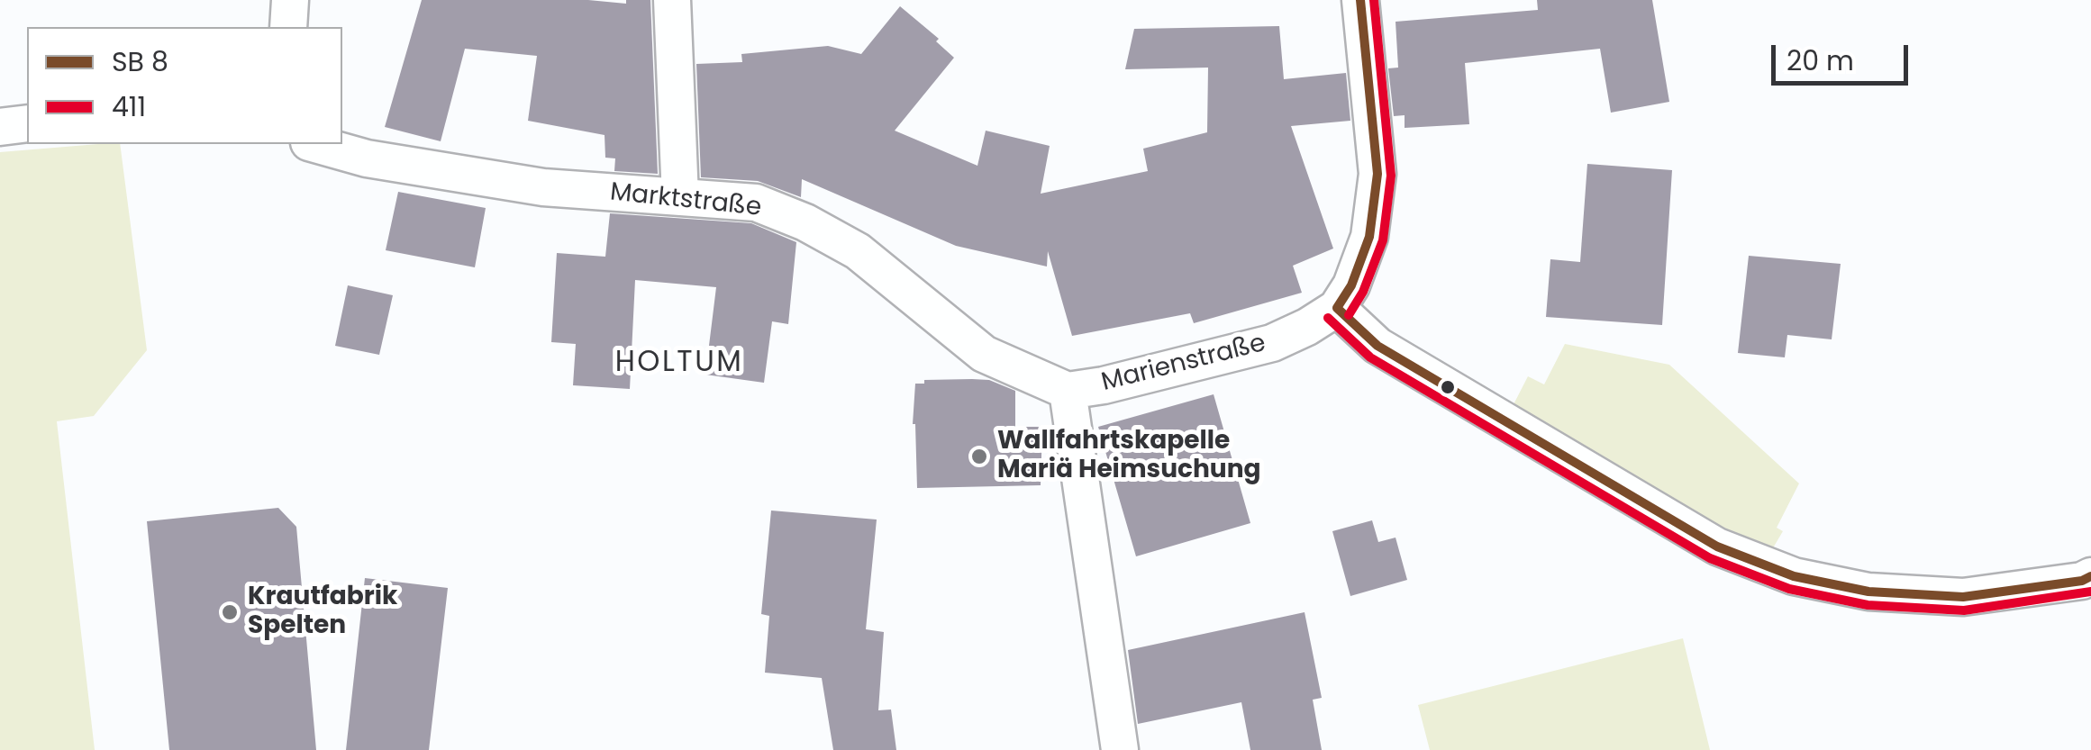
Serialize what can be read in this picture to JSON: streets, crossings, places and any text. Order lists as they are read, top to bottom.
{
  "streets": {
    "street": ["Marktstraße", "Marienstraße"]
  },
  "crossings": [
    ["Marktstraße", "Marienstraße"]
  ],
  "districts": ["HOLTUM"],
  "places": ["Wallfahrtskapelle Mariä Heimsuchung", "Krautfabrik Spelten"],
  "lines": ["transit line 411"],
  "legend": ["SB 8", "411"],
  "scale_bar": "20 m"
}
